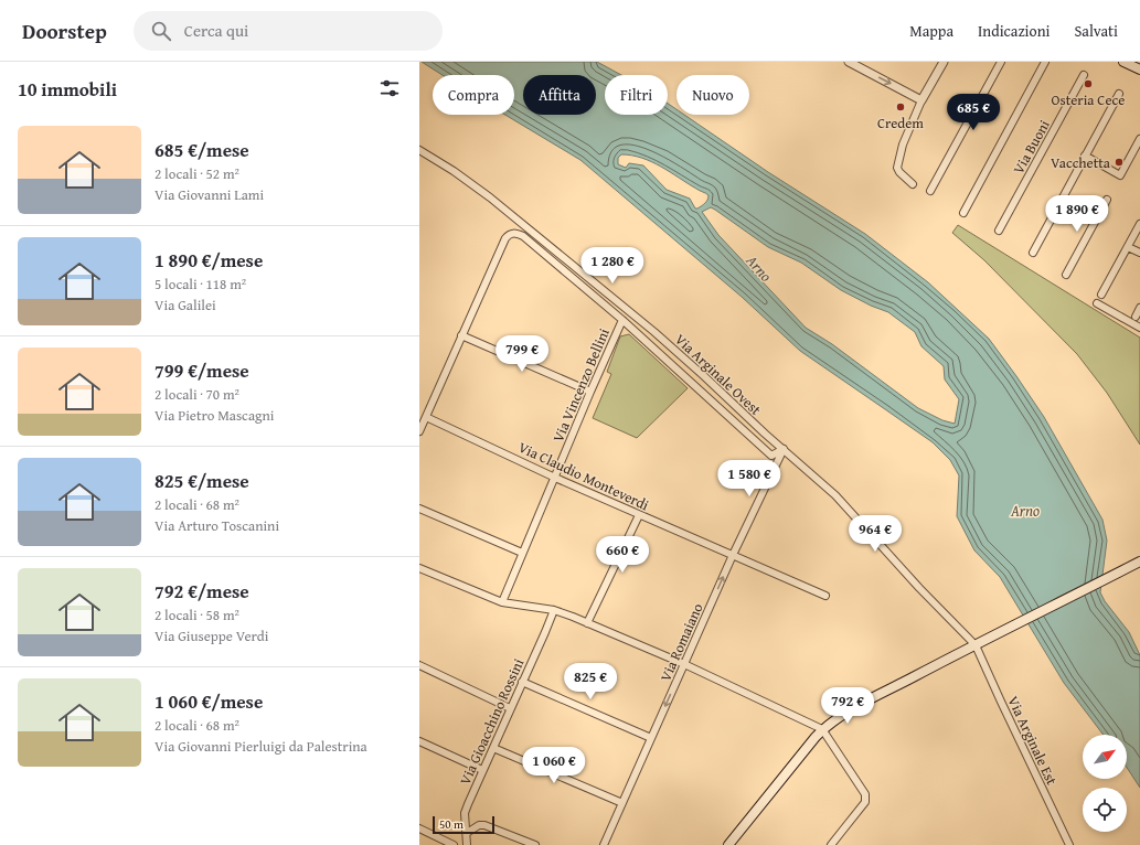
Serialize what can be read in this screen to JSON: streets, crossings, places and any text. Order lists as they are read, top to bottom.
{
  "streets": {
    "street": [
      "Via Buoni",
      "Via Arginale Ovest",
      "Via Vincenzo Bellini",
      "Via Claudio Monteverdi",
      "Via Romaiano",
      "Via Gioacchino Rossini",
      "Via Arginale Est"
    ]
  },
  "crossings": [
    ["Via Arginale Ovest", "Via Romaiano"],
    ["Via Arginale Ovest", "Via Arginale Est"],
    ["Via Vincenzo Bellini", "Via Claudio Monteverdi"],
    ["Via Claudio Monteverdi", "Via Romaiano"]
  ],
  "water": ["Arno"],
  "places": ["Osteria Cece", "Credem", "Vacchetta"],
  "scale_bar": "50 m",
  "north": "top right",
  "page": {
    "header": "Doorstep",
    "search": "Cerca qui",
    "nav": ["Mappa", "Indicazioni", "Salvati"],
    "heading": "10 immobili",
    "chip": [
      "Compra",
      "Affitta",
      "Filtri",
      "Nuovo"
    ],
    "price": [
      "685 €",
      "1 890 €",
      "1 280 €",
      "799 €",
      "1 580 €",
      "964 €",
      "660 €",
      "825 €",
      "792 €",
      "1 060 €"
    ],
    "list": [
      {
        "name": "685 €/mese",
        "note": "2 locali · 52 m² · Via Giovanni Lami"
      },
      {
        "name": "1 890 €/mese",
        "note": "5 locali · 118 m² · Via Galilei"
      },
      {
        "name": "799 €/mese",
        "note": "2 locali · 70 m² · Via Pietro Mascagni"
      },
      {
        "name": "825 €/mese",
        "note": "2 locali · 68 m² · Via Arturo Toscanini"
      },
      {
        "name": "792 €/mese",
        "note": "2 locali · 58 m² · Via Giuseppe Verdi"
      },
      {
        "name": "1 060 €/mese",
        "note": "2 locali · 68 m² · Via Giovanni Pierluigi da Palestrina"
      }
    ],
    "scale": "50 m"
  }
}
